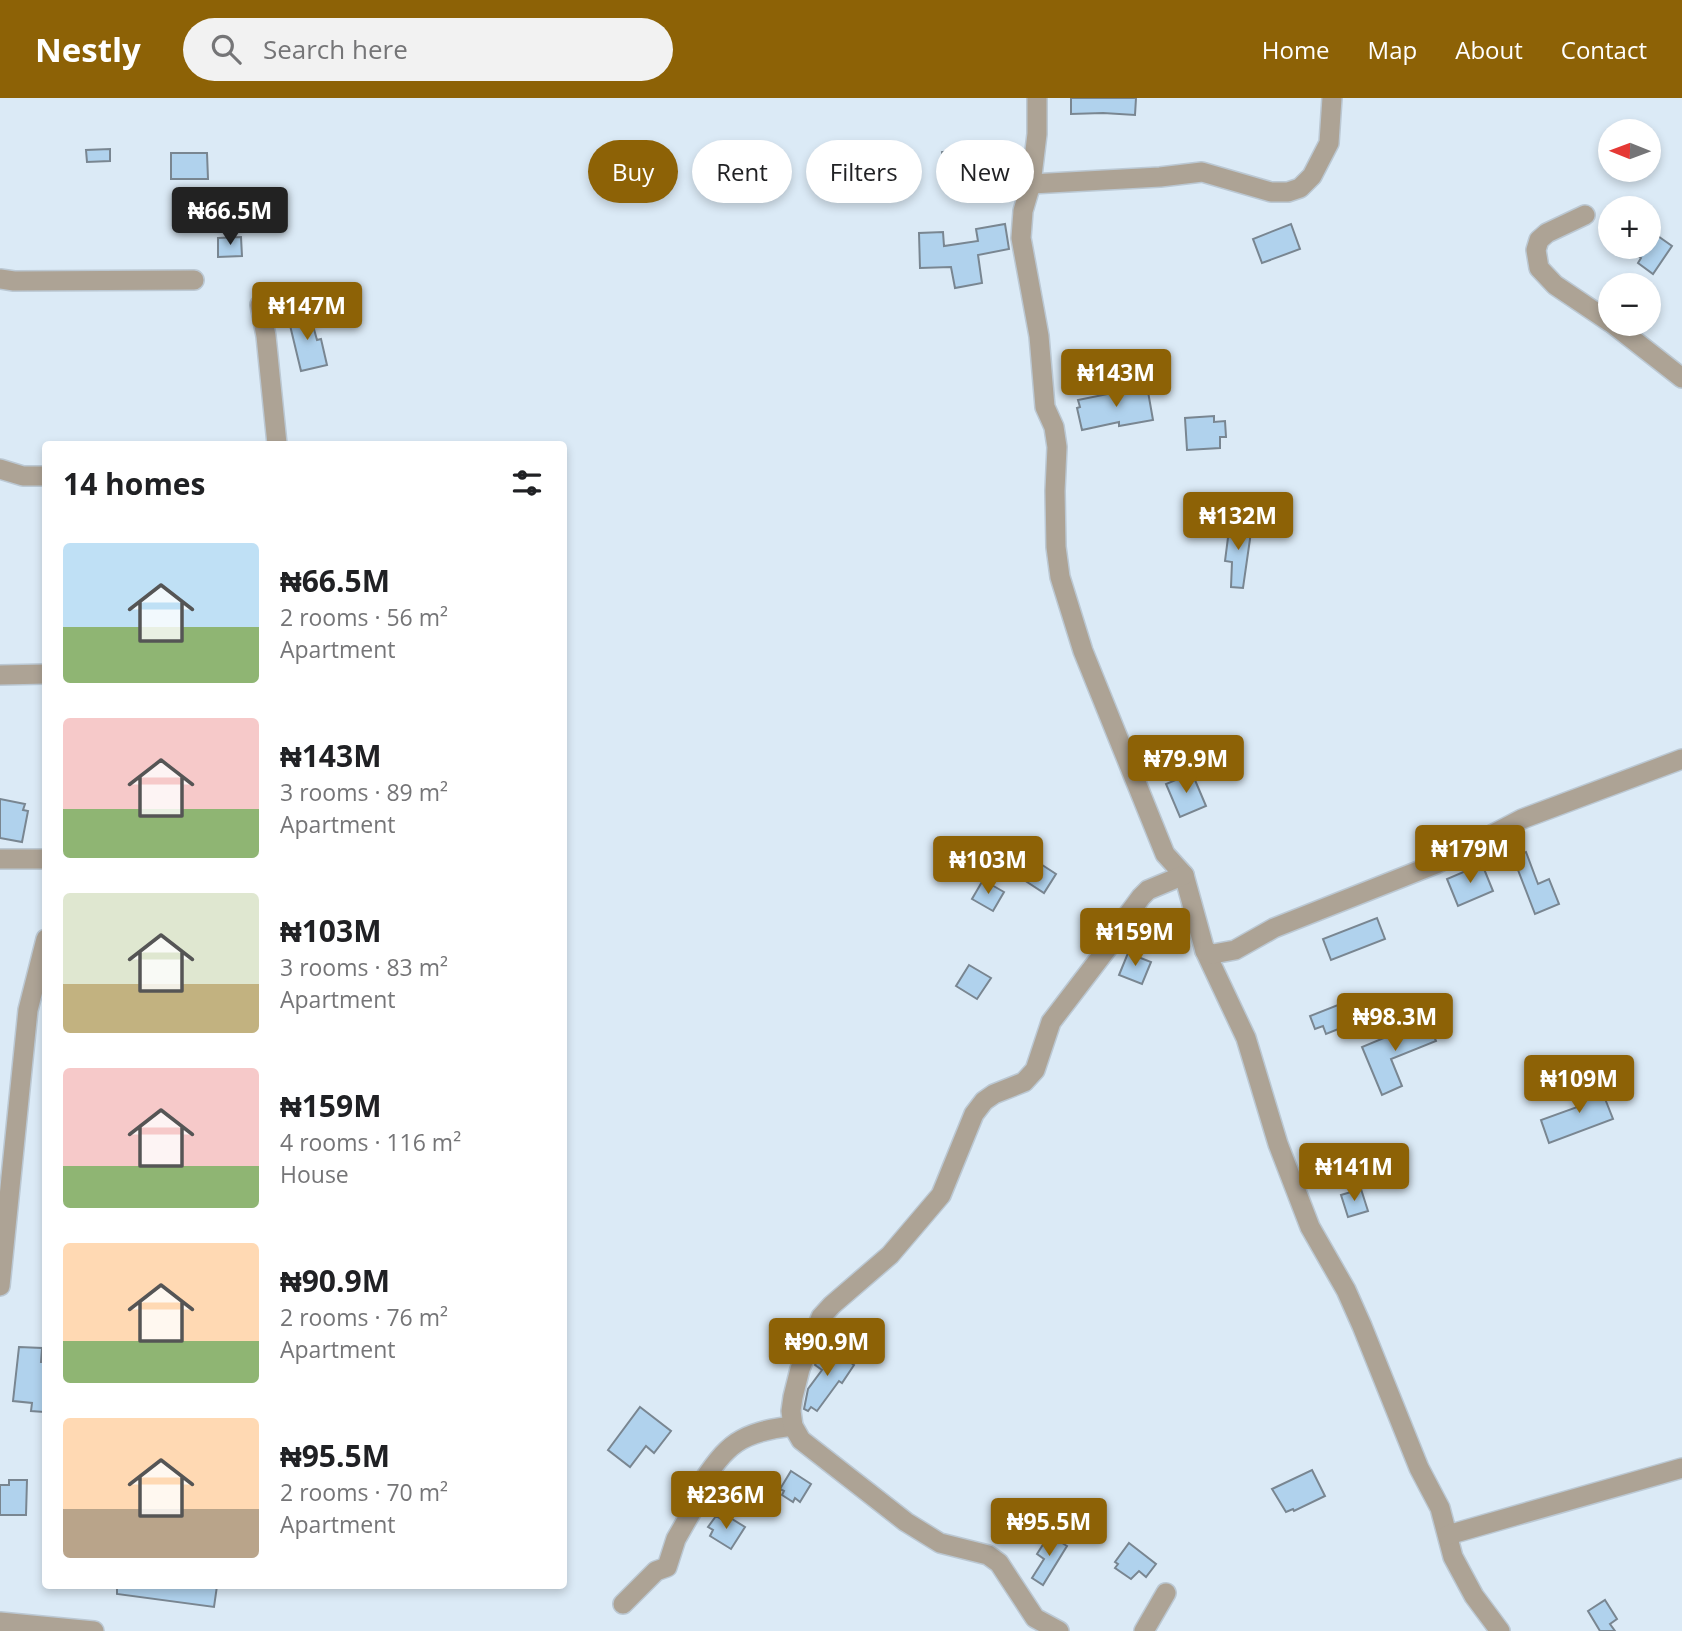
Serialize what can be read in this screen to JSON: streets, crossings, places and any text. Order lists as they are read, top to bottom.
{
  "north": "left",
  "page": {
    "header": "Nestly",
    "search": "Search here",
    "nav": [
      "Home",
      "Map",
      "About",
      "Contact"
    ],
    "map_buttons": ["+", "−"],
    "chip": [
      "Buy",
      "Rent",
      "Filters",
      "New"
    ],
    "price": [
      "₦66.5M",
      "₦147M",
      "₦143M",
      "₦132M",
      "₦79.9M",
      "₦179M",
      "₦103M",
      "₦159M",
      "₦98.3M",
      "₦109M",
      "₦141M",
      "₦90.9M",
      "₦236M",
      "₦95.5M"
    ],
    "heading": "14 homes",
    "list": [
      {
        "name": "₦66.5M",
        "note": "2 rooms · 56 m² · Apartment"
      },
      {
        "name": "₦143M",
        "note": "3 rooms · 89 m² · Apartment"
      },
      {
        "name": "₦103M",
        "note": "3 rooms · 83 m² · Apartment"
      },
      {
        "name": "₦159M",
        "note": "4 rooms · 116 m² · House"
      },
      {
        "name": "₦90.9M",
        "note": "2 rooms · 76 m² · Apartment"
      },
      {
        "name": "₦95.5M",
        "note": "2 rooms · 70 m² · Apartment"
      }
    ]
  }
}
